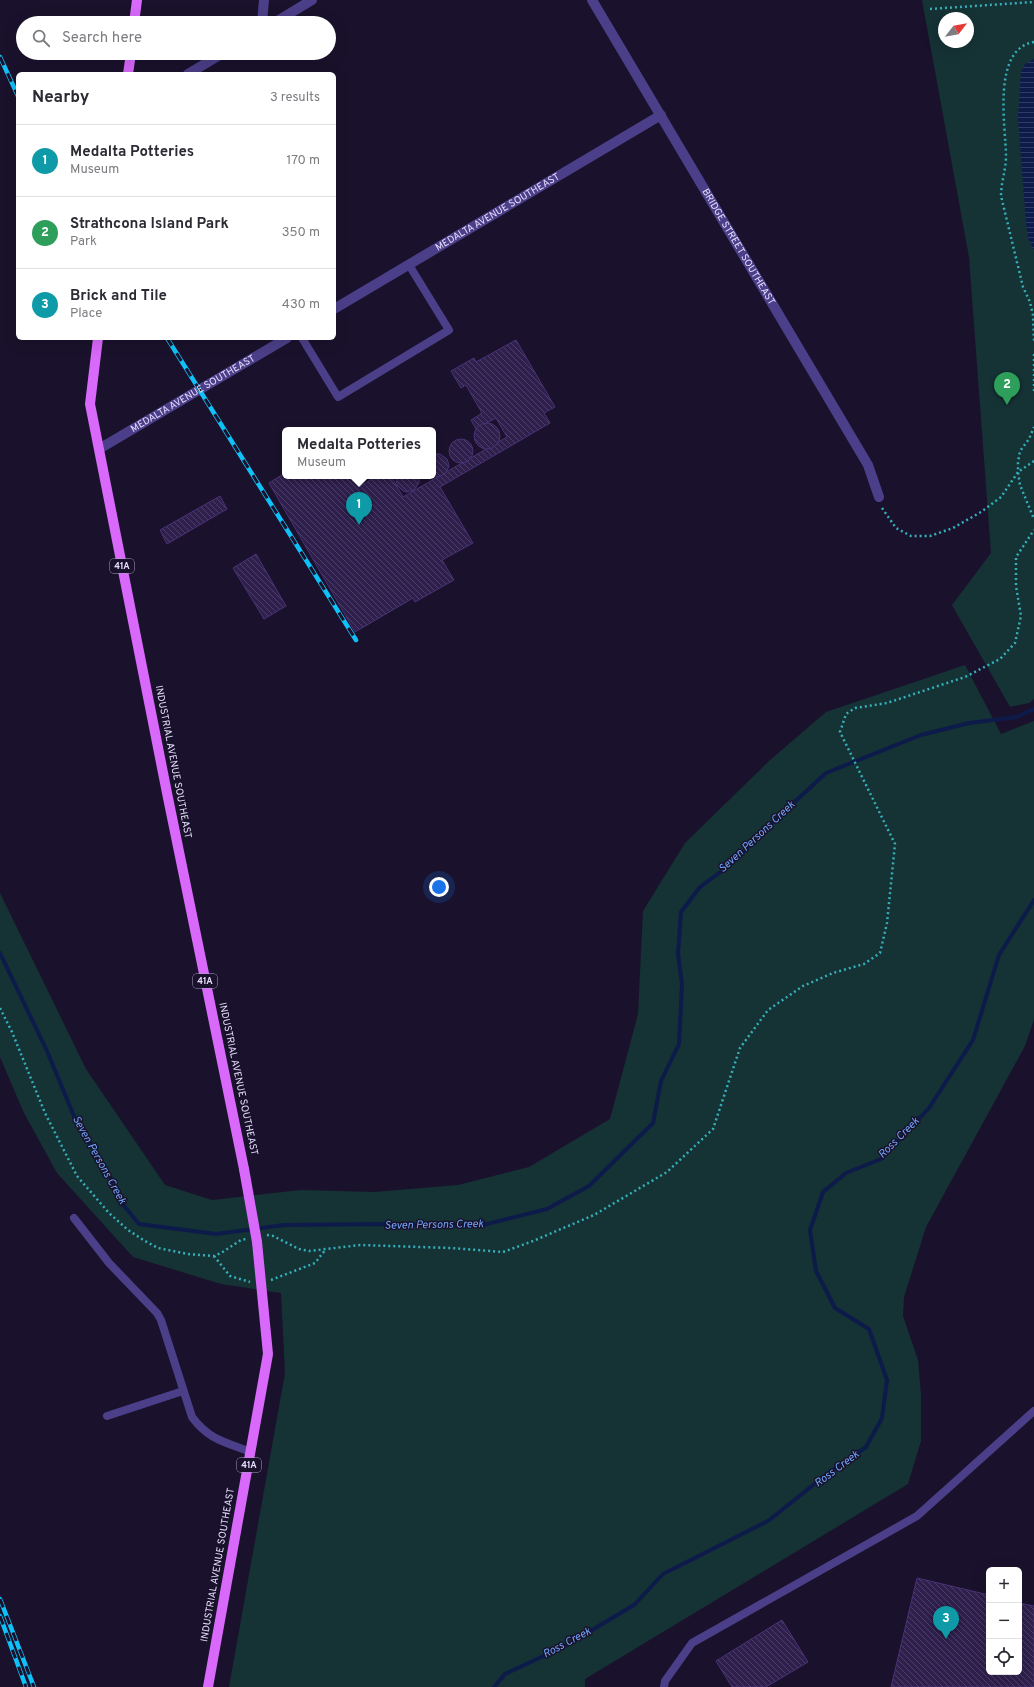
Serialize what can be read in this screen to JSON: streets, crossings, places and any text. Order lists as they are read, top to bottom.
{
  "streets": {
    "main road": ["41A", "INDUSTRIAL AVENUE SOUTHEAST"],
    "street": ["MEDALTA AVENUE SOUTHEAST", "BRIDGE STREET SOUTHEAST"]
  },
  "crossings": [
    ["MEDALTA AVENUE SOUTHEAST", "BRIDGE STREET SOUTHEAST"],
    ["MEDALTA AVENUE SOUTHEAST", "INDUSTRIAL AVENUE SOUTHEAST"]
  ],
  "water": ["Seven Persons Creek", "Ross Creek"],
  "north": "top right",
  "page": {
    "search": "Search here",
    "heading": ["Nearby", "3 results"],
    "list": [
      {
        "mark": "1",
        "name": "Medalta Potteries",
        "note": "Museum",
        "value": "170 m"
      },
      {
        "mark": "2",
        "name": "Strathcona Island Park",
        "note": "Park",
        "value": "350 m"
      },
      {
        "mark": "3",
        "name": "Brick and Tile",
        "note": "Place",
        "value": "430 m"
      }
    ],
    "pins": ["2", "1", "3"],
    "popup": ["Medalta Potteries", "Museum"],
    "map_buttons": ["+", "−"]
  }
}
